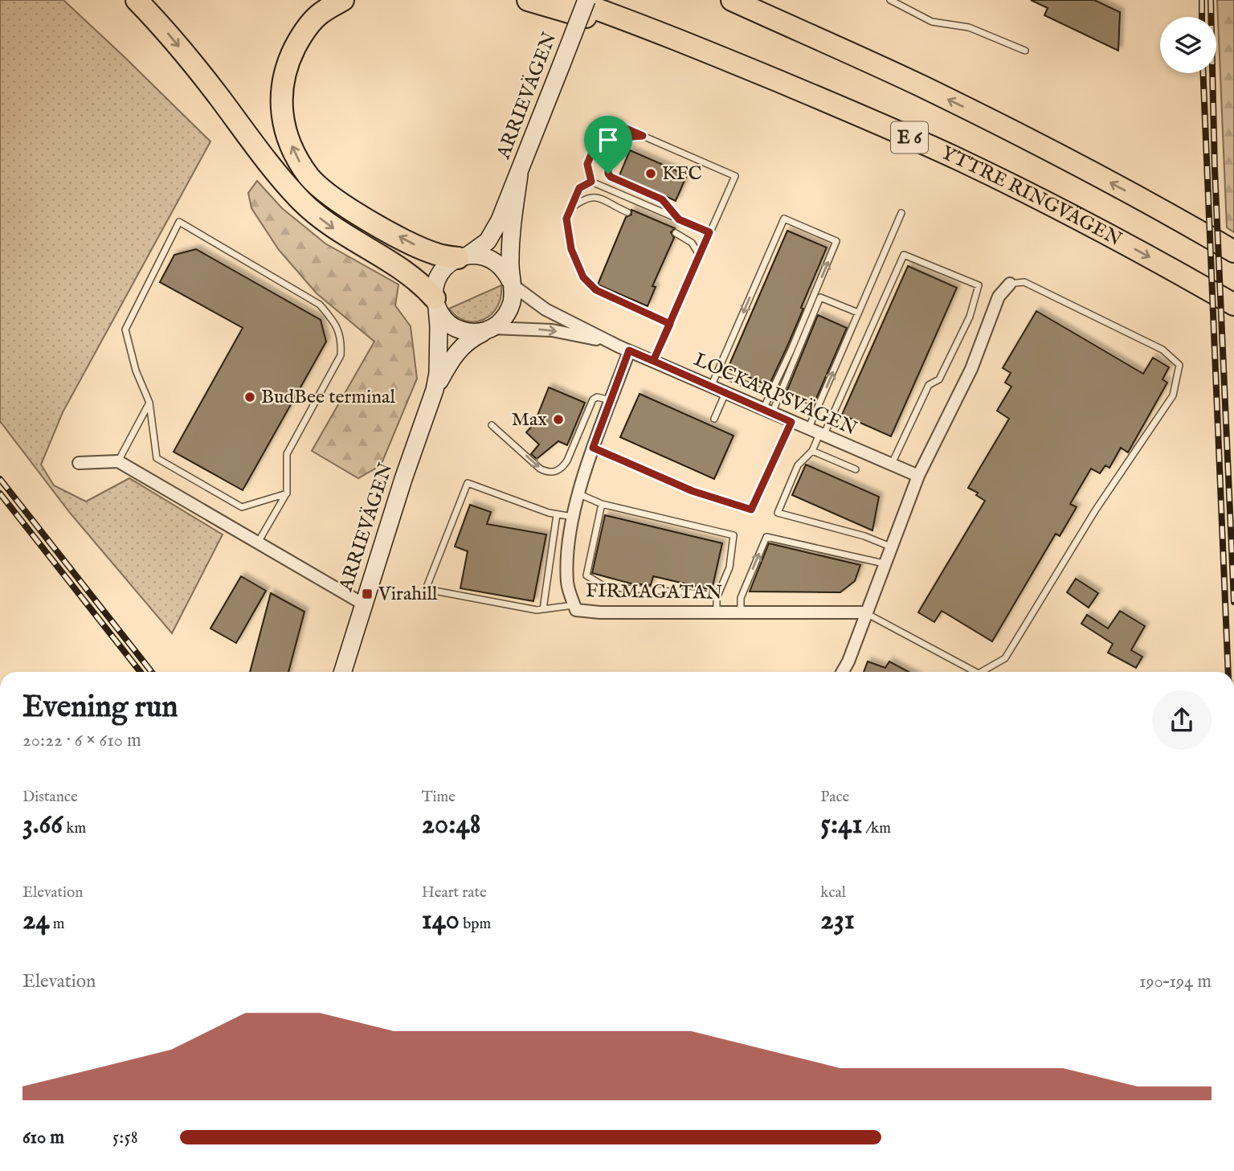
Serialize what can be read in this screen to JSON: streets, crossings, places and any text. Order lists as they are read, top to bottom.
{
  "streets": {
    "highway": ["E 6", "YTTRE RINGVÄGEN"],
    "main road": ["ARRIEVÄGEN"],
    "street": ["LOCKARPSVÄGEN", "FIRMAGATAN"]
  },
  "crossings": [
    ["ARRIEVÄGEN", "LOCKARPSVÄGEN"],
    ["LOCKARPSVÄGEN", "FIRMAGATAN"]
  ],
  "places": {
    "other": ["KFC", "BudBee terminal", "Max"],
    "transit": ["Virahill"]
  },
  "page": {
    "heading": ["Evening run", "20:22 · 6 × 610 m"],
    "stats": [
      ["Distance", "3.66 km"],
      ["Time", "20:48"],
      ["Pace", "5:41 /km"],
      ["Elevation", "24 m"],
      ["Heart rate", "140 bpm"],
      ["kcal", "231"]
    ],
    "chart": ["Elevation", "190–194 m"],
    "list": [
      {
        "name": "610 m",
        "note": "5:58"
      }
    ]
  }
}
